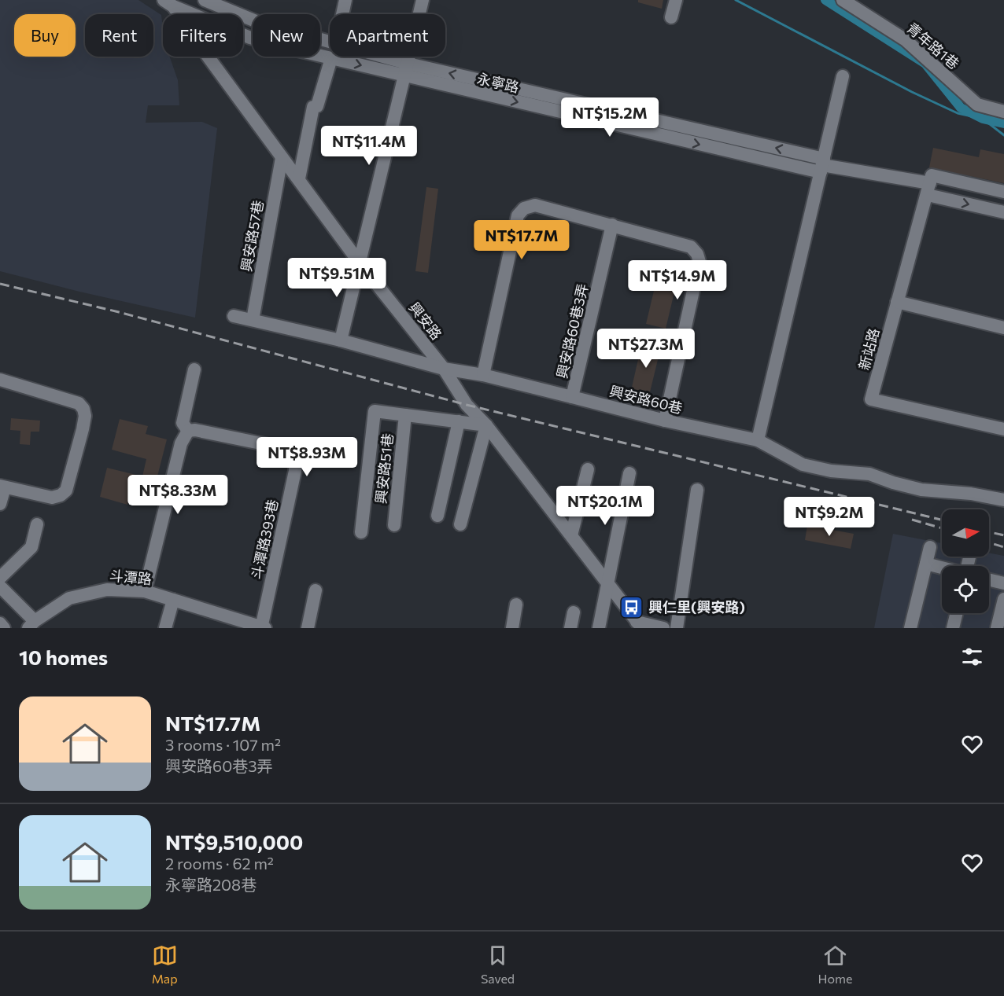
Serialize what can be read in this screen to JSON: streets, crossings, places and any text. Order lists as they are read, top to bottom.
{
  "streets": {
    "street": [
      "青年路1巷",
      "永寧路",
      "興安路57巷",
      "興安路",
      "興安路60巷3弄",
      "新站路",
      "興安路60巷",
      "興安路51巷",
      "斗潭路393巷",
      "斗潭路"
    ]
  },
  "crossings": [
    ["永寧路", "興安路"],
    ["永寧路", "新站路"],
    ["興安路57巷", "興安路"],
    ["興安路57巷", "興安路60巷"],
    ["興安路", "興安路60巷"],
    ["興安路", "興安路51巷"],
    ["興安路60巷3弄", "興安路60巷"],
    ["斗潭路393巷", "斗潭路"]
  ],
  "places": {
    "bus stop": ["興仁里(興安路)"]
  },
  "north": "right",
  "page": {
    "chip": [
      "Buy",
      "Rent",
      "Filters",
      "New",
      "Apartment"
    ],
    "price": [
      "NT$15.2M",
      "NT$11.4M",
      "NT$17.7M",
      "NT$9.51M",
      "NT$14.9M",
      "NT$27.3M",
      "NT$8.93M",
      "NT$8.33M",
      "NT$20.1M",
      "NT$9.2M"
    ],
    "heading": "10 homes",
    "list": [
      {
        "name": "NT$17.7M",
        "note": "3 rooms · 107 m² · 興安路60巷3弄"
      },
      {
        "name": "NT$9,510,000",
        "note": "2 rooms · 62 m² · 永寧路208巷"
      }
    ],
    "tabs": ["Map", "Saved", "Home"]
  }
}
